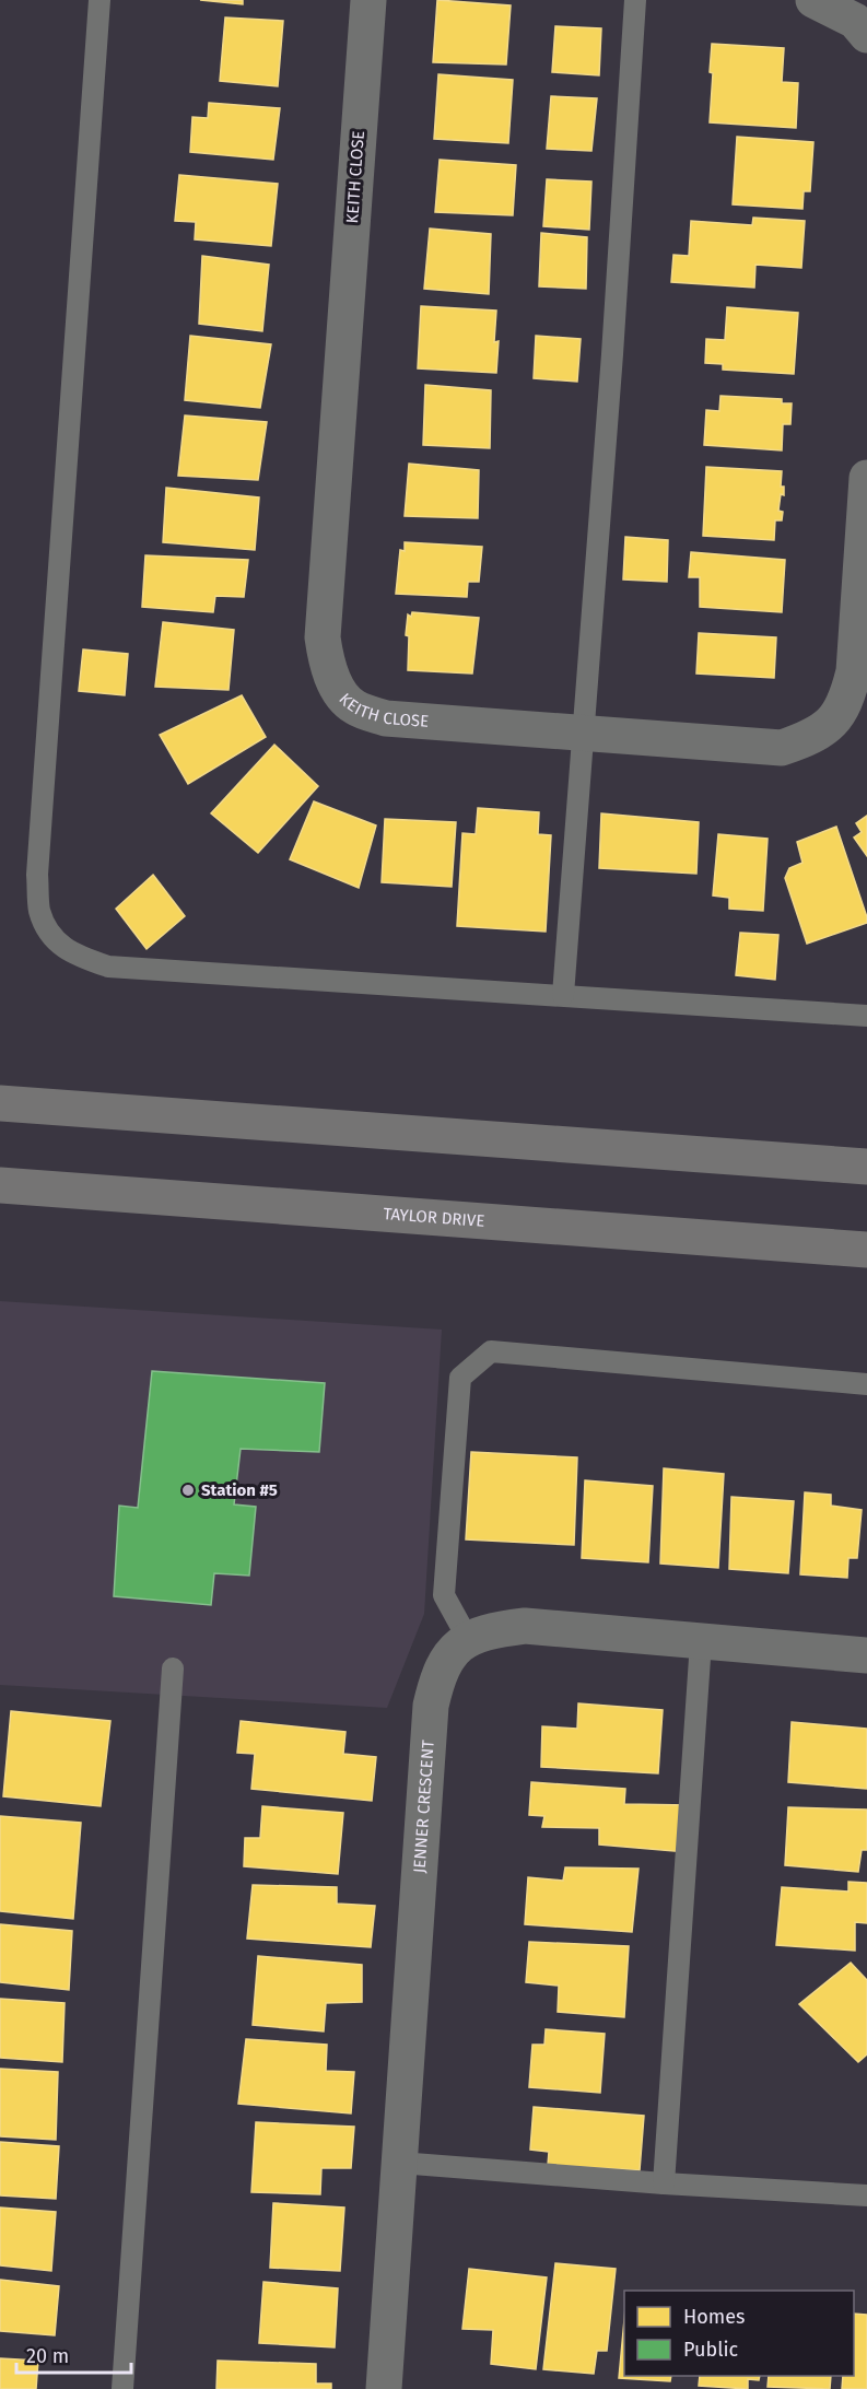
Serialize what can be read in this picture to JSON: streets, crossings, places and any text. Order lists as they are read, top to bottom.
{
  "streets": {
    "main road": ["TAYLOR DRIVE"],
    "street": ["KEITH CLOSE", "JENNER CRESCENT"]
  },
  "places": ["Station #5"],
  "legend": ["Homes", "Public"],
  "scale_bar": "20 m"
}
